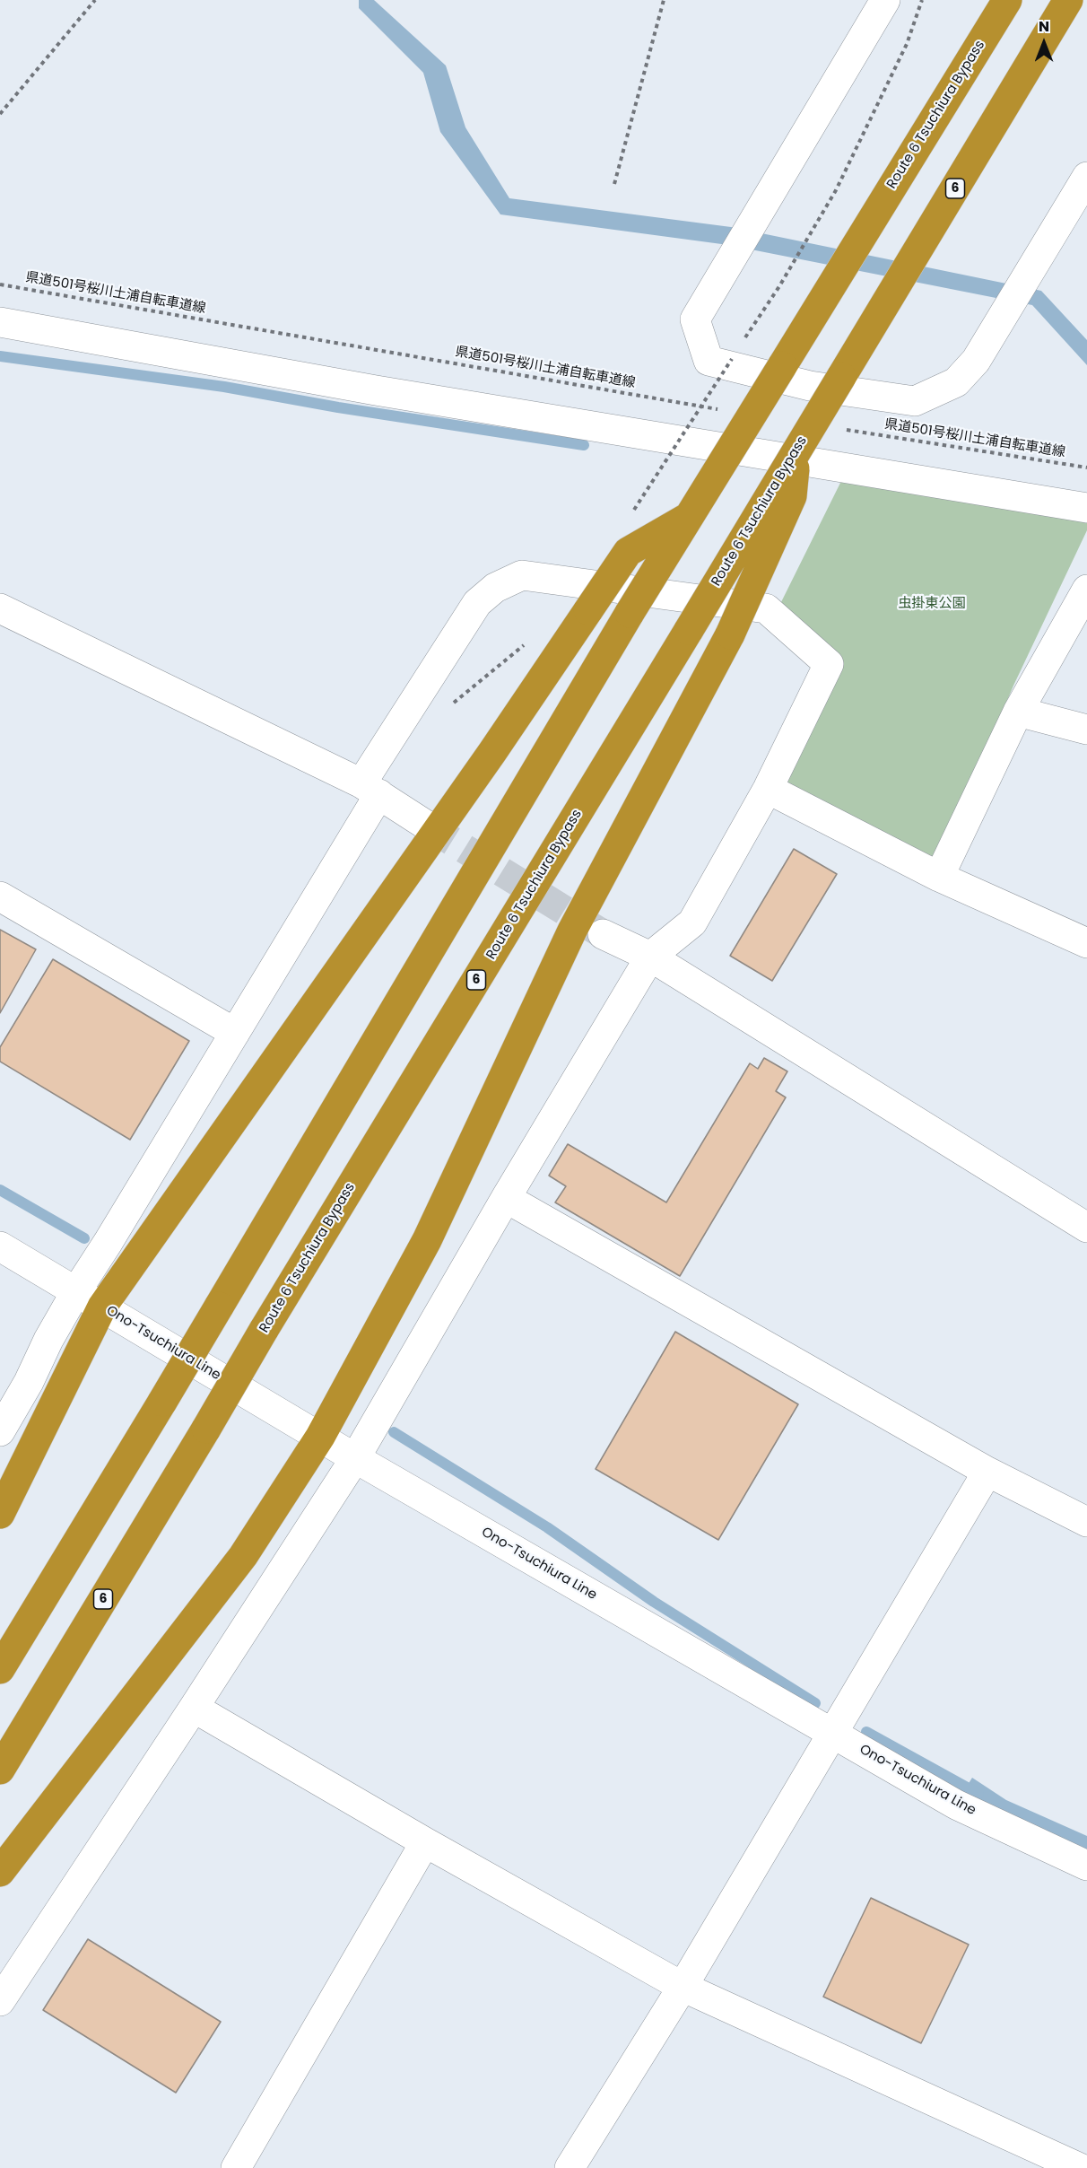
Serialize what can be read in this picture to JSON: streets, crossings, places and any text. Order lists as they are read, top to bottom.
{
  "streets": {
    "highway": ["Route 6 Tsuchiura Bypass", "6"],
    "street": ["Ono-Tsuchiura Line"],
    "path": ["県道501号桜川土浦自転車道線"]
  },
  "parks": ["虫掛東公園"],
  "north": "top"
}
